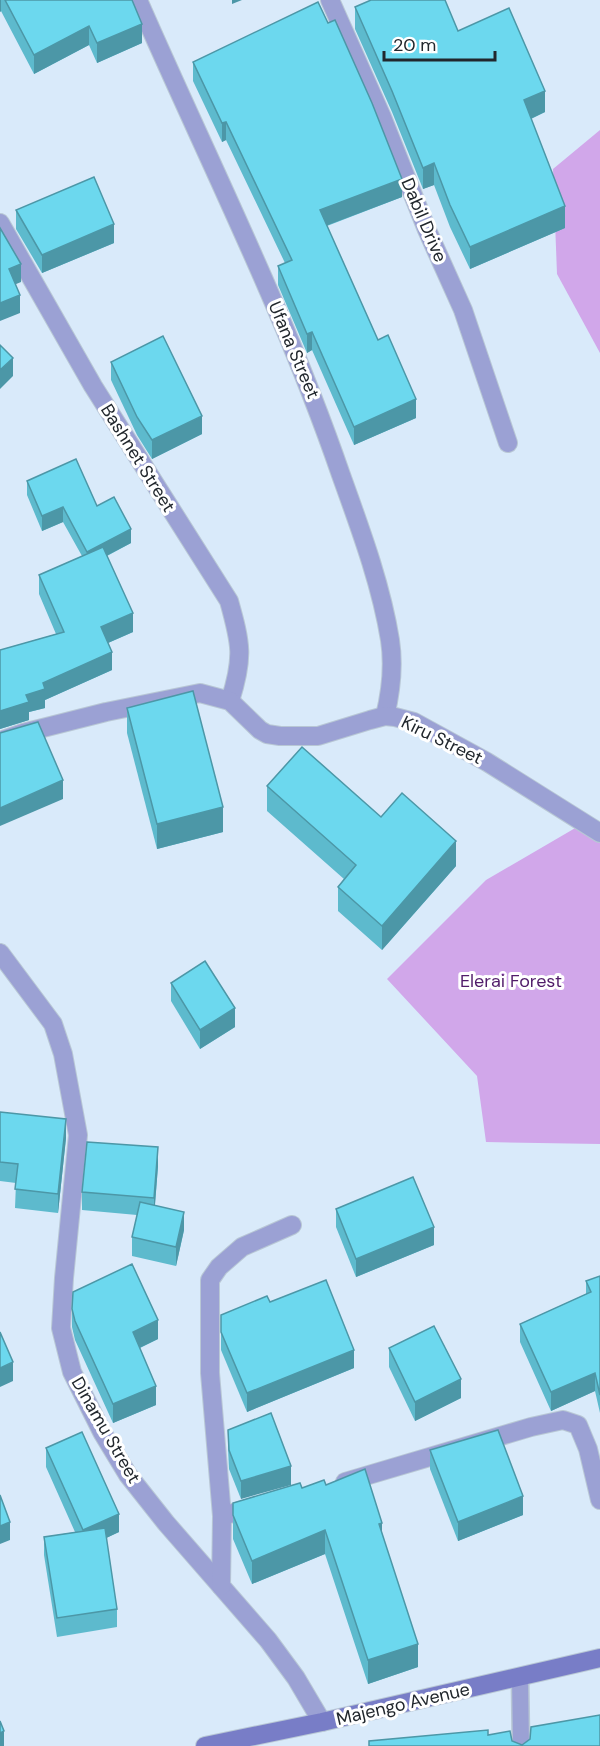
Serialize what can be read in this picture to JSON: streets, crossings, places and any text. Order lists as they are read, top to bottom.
{
  "streets": {
    "street": [
      "Dabil Drive",
      "Ufana Street",
      "Bashnet Street",
      "Kiru Street",
      "Dinamu Street",
      "Majengo Avenue"
    ]
  },
  "crossings": [
    ["Ufana Street", "Kiru Street"],
    ["Bashnet Street", "Kiru Street"],
    ["Dinamu Street", "Majengo Avenue"]
  ],
  "parks": ["Elerai Forest"],
  "scale_bar": "20 m"
}
